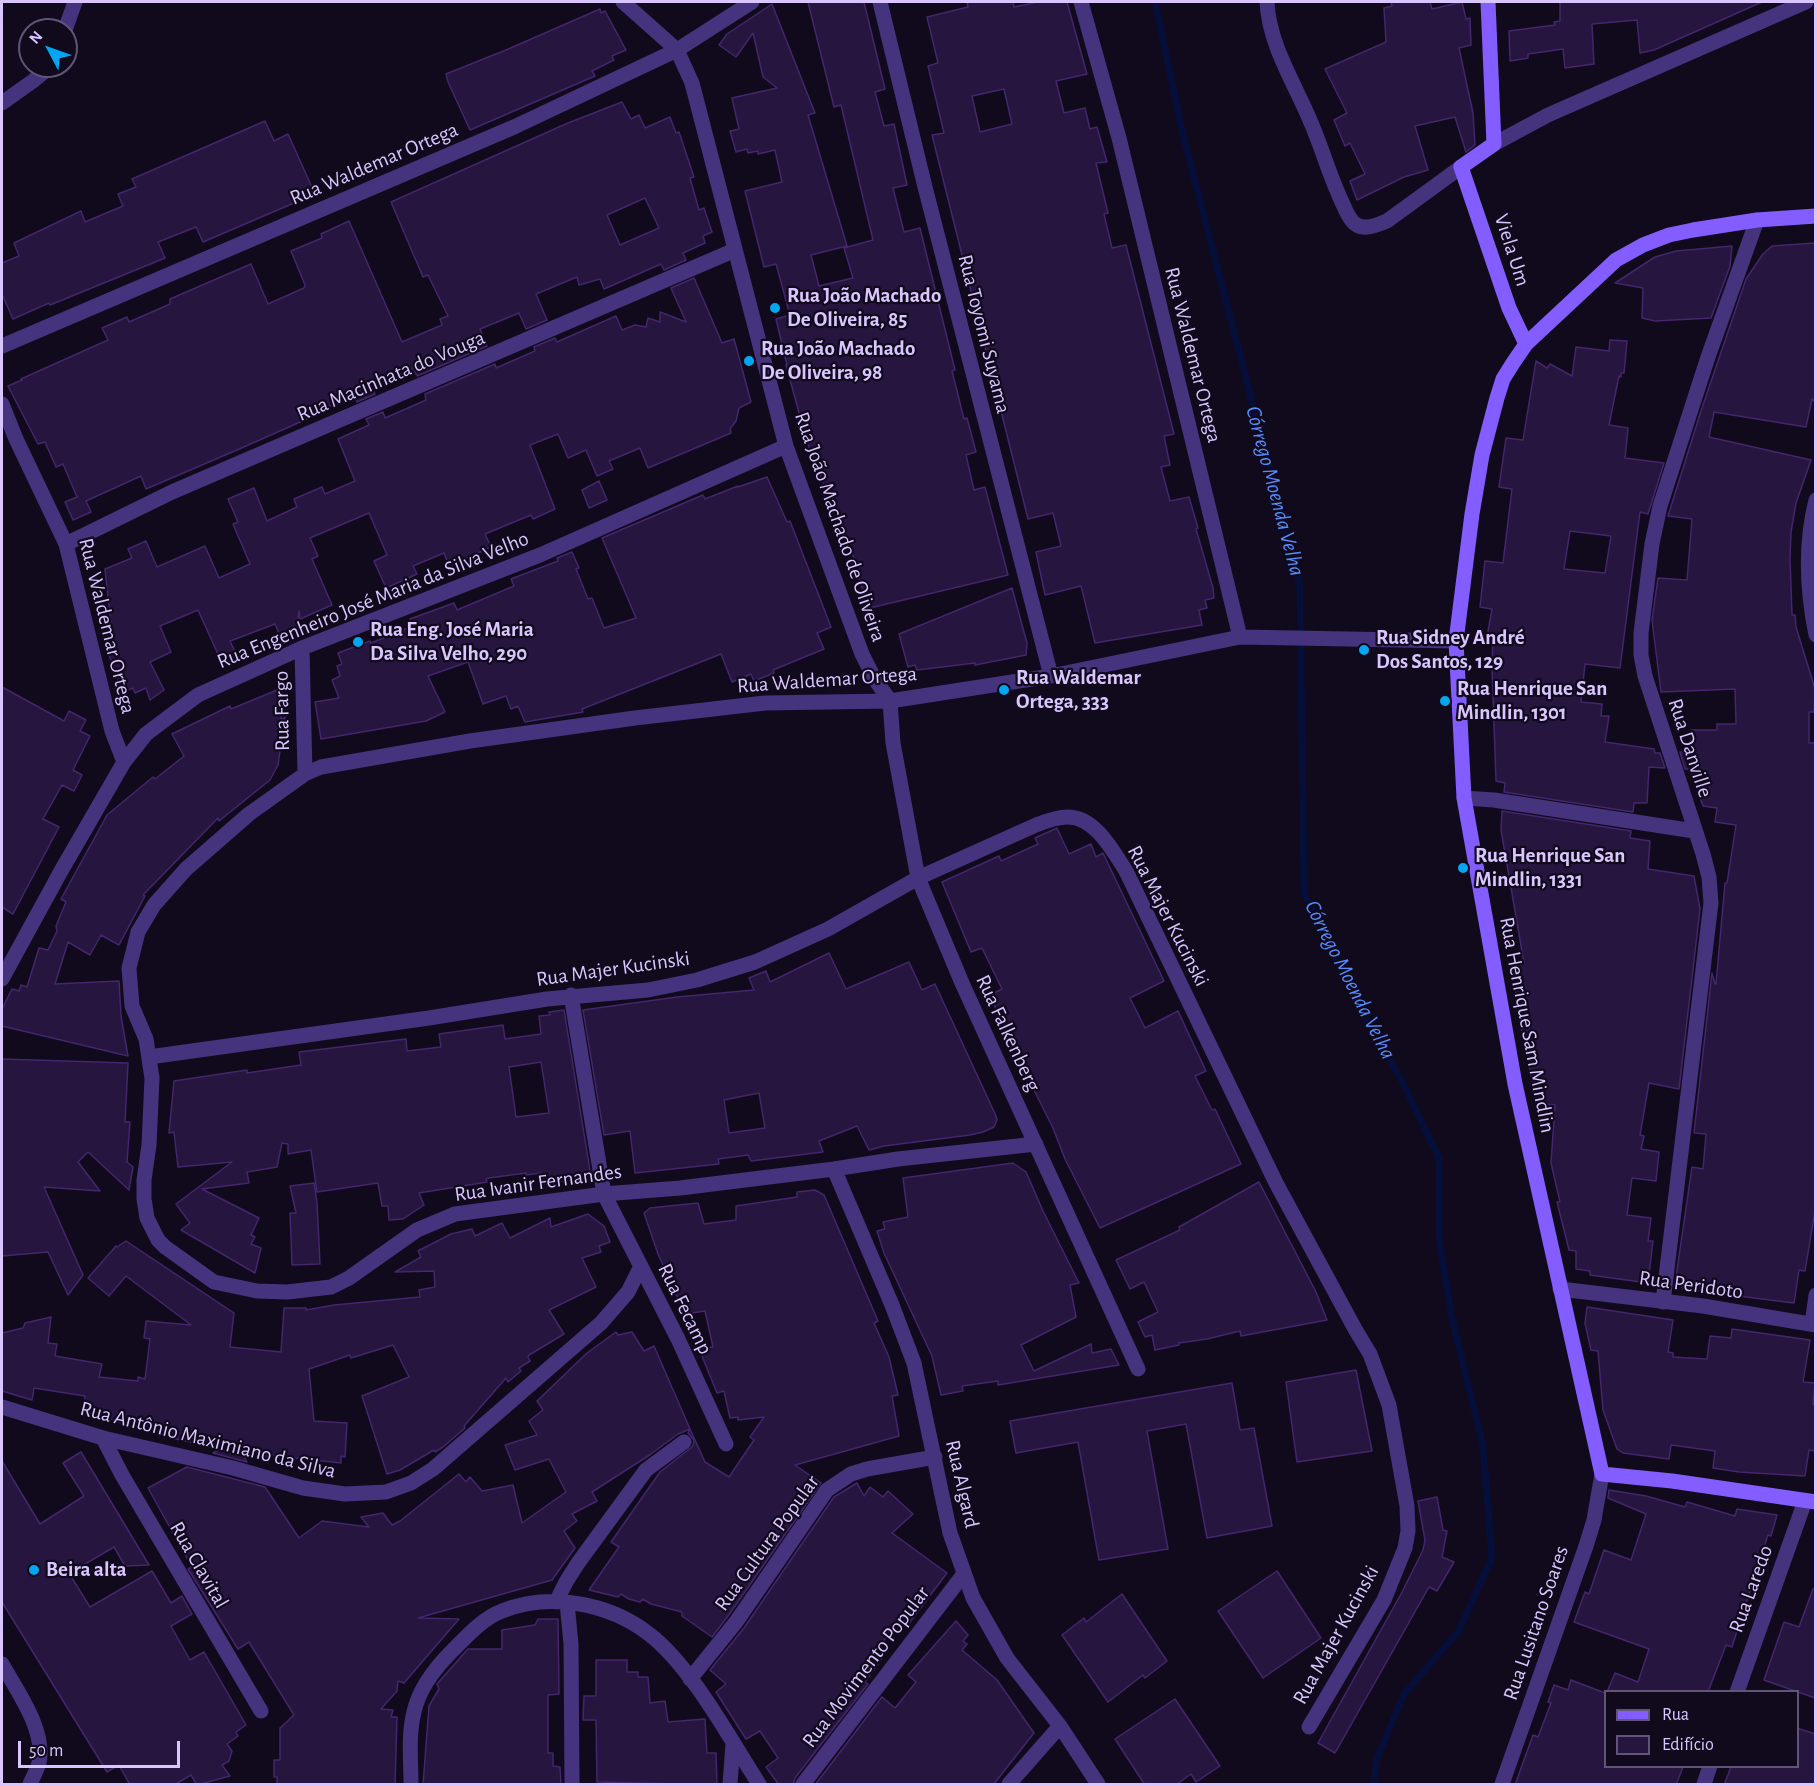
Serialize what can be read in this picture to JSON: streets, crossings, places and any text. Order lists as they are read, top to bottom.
{
  "streets": {
    "street": [
      "Rua Waldemar Ortega",
      "Viela Um",
      "Rua Toyomi Suyama",
      "Rua Macinhata do Vouga",
      "Rua João Machado de Oliveira",
      "Rua Engenheiro José Maria da Silva Velho",
      "Rua Fargo",
      "Rua Danville",
      "Rua Majer Kucinski",
      "Rua Henrique Sam Mindlin",
      "Rua Falkenberg",
      "Rua Ivanir Fernandes",
      "Rua Peridoto",
      "Rua Fecamp",
      "Rua Antônio Maximiano da Silva",
      "Rua Algard",
      "Rua Cultura Popular",
      "Rua Clavital",
      "Rua Laredo",
      "Rua Lusitano Soares",
      "Rua Movimento Popular"
    ]
  },
  "crossings": [
    ["Rua Waldemar Ortega", "Rua Toyomi Suyama"],
    ["Rua Waldemar Ortega", "Rua Macinhata do Vouga"],
    ["Rua Waldemar Ortega", "Rua João Machado de Oliveira"],
    ["Rua Waldemar Ortega", "Rua Engenheiro José Maria da Silva Velho"],
    ["Rua Waldemar Ortega", "Rua Fargo"],
    ["Rua Waldemar Ortega", "Rua Majer Kucinski"],
    ["Rua Waldemar Ortega", "Rua Falkenberg"],
    ["Rua Waldemar Ortega", "Rua Ivanir Fernandes"],
    ["Viela Um", "Rua Henrique Sam Mindlin"],
    ["Rua Macinhata do Vouga", "Rua João Machado de Oliveira"],
    ["Rua João Machado de Oliveira", "Rua Engenheiro José Maria da Silva Velho"],
    ["Rua João Machado de Oliveira", "Rua Falkenberg"],
    ["Rua Engenheiro José Maria da Silva Velho", "Rua Fargo"],
    ["Rua Danville", "Rua Henrique Sam Mindlin"],
    ["Rua Danville", "Rua Peridoto"],
    ["Rua Majer Kucinski", "Rua Falkenberg"],
    ["Rua Majer Kucinski", "Rua Ivanir Fernandes"],
    ["Rua Majer Kucinski", "Rua Fecamp"],
    ["Rua Henrique Sam Mindlin", "Rua Peridoto"],
    ["Rua Henrique Sam Mindlin", "Rua Lusitano Soares"],
    ["Rua Falkenberg", "Rua Ivanir Fernandes"],
    ["Rua Ivanir Fernandes", "Rua Fecamp"],
    ["Rua Ivanir Fernandes", "Rua Algard"],
    ["Rua Fecamp", "Rua Antônio Maximiano da Silva"],
    ["Rua Antônio Maximiano da Silva", "Rua Clavital"],
    ["Rua Algard", "Rua Cultura Popular"],
    ["Rua Algard", "Rua Movimento Popular"]
  ],
  "water": ["Córrego Moenda Velha"],
  "places": [
    "Rua João Machado De Oliveira, 85",
    "Rua João Machado De Oliveira, 98",
    "Rua Eng. José Maria Da Silva Velho, 290",
    "Rua Sidney André Dos Santos, 129",
    "Rua Waldemar Ortega, 333",
    "Rua Henrique San Mindlin, 1301",
    "Rua Henrique San Mindlin, 1331",
    "Beira alta"
  ],
  "legend": ["Rua", "Edifício"],
  "scale_bar": "50 m",
  "north": "top left"
}
